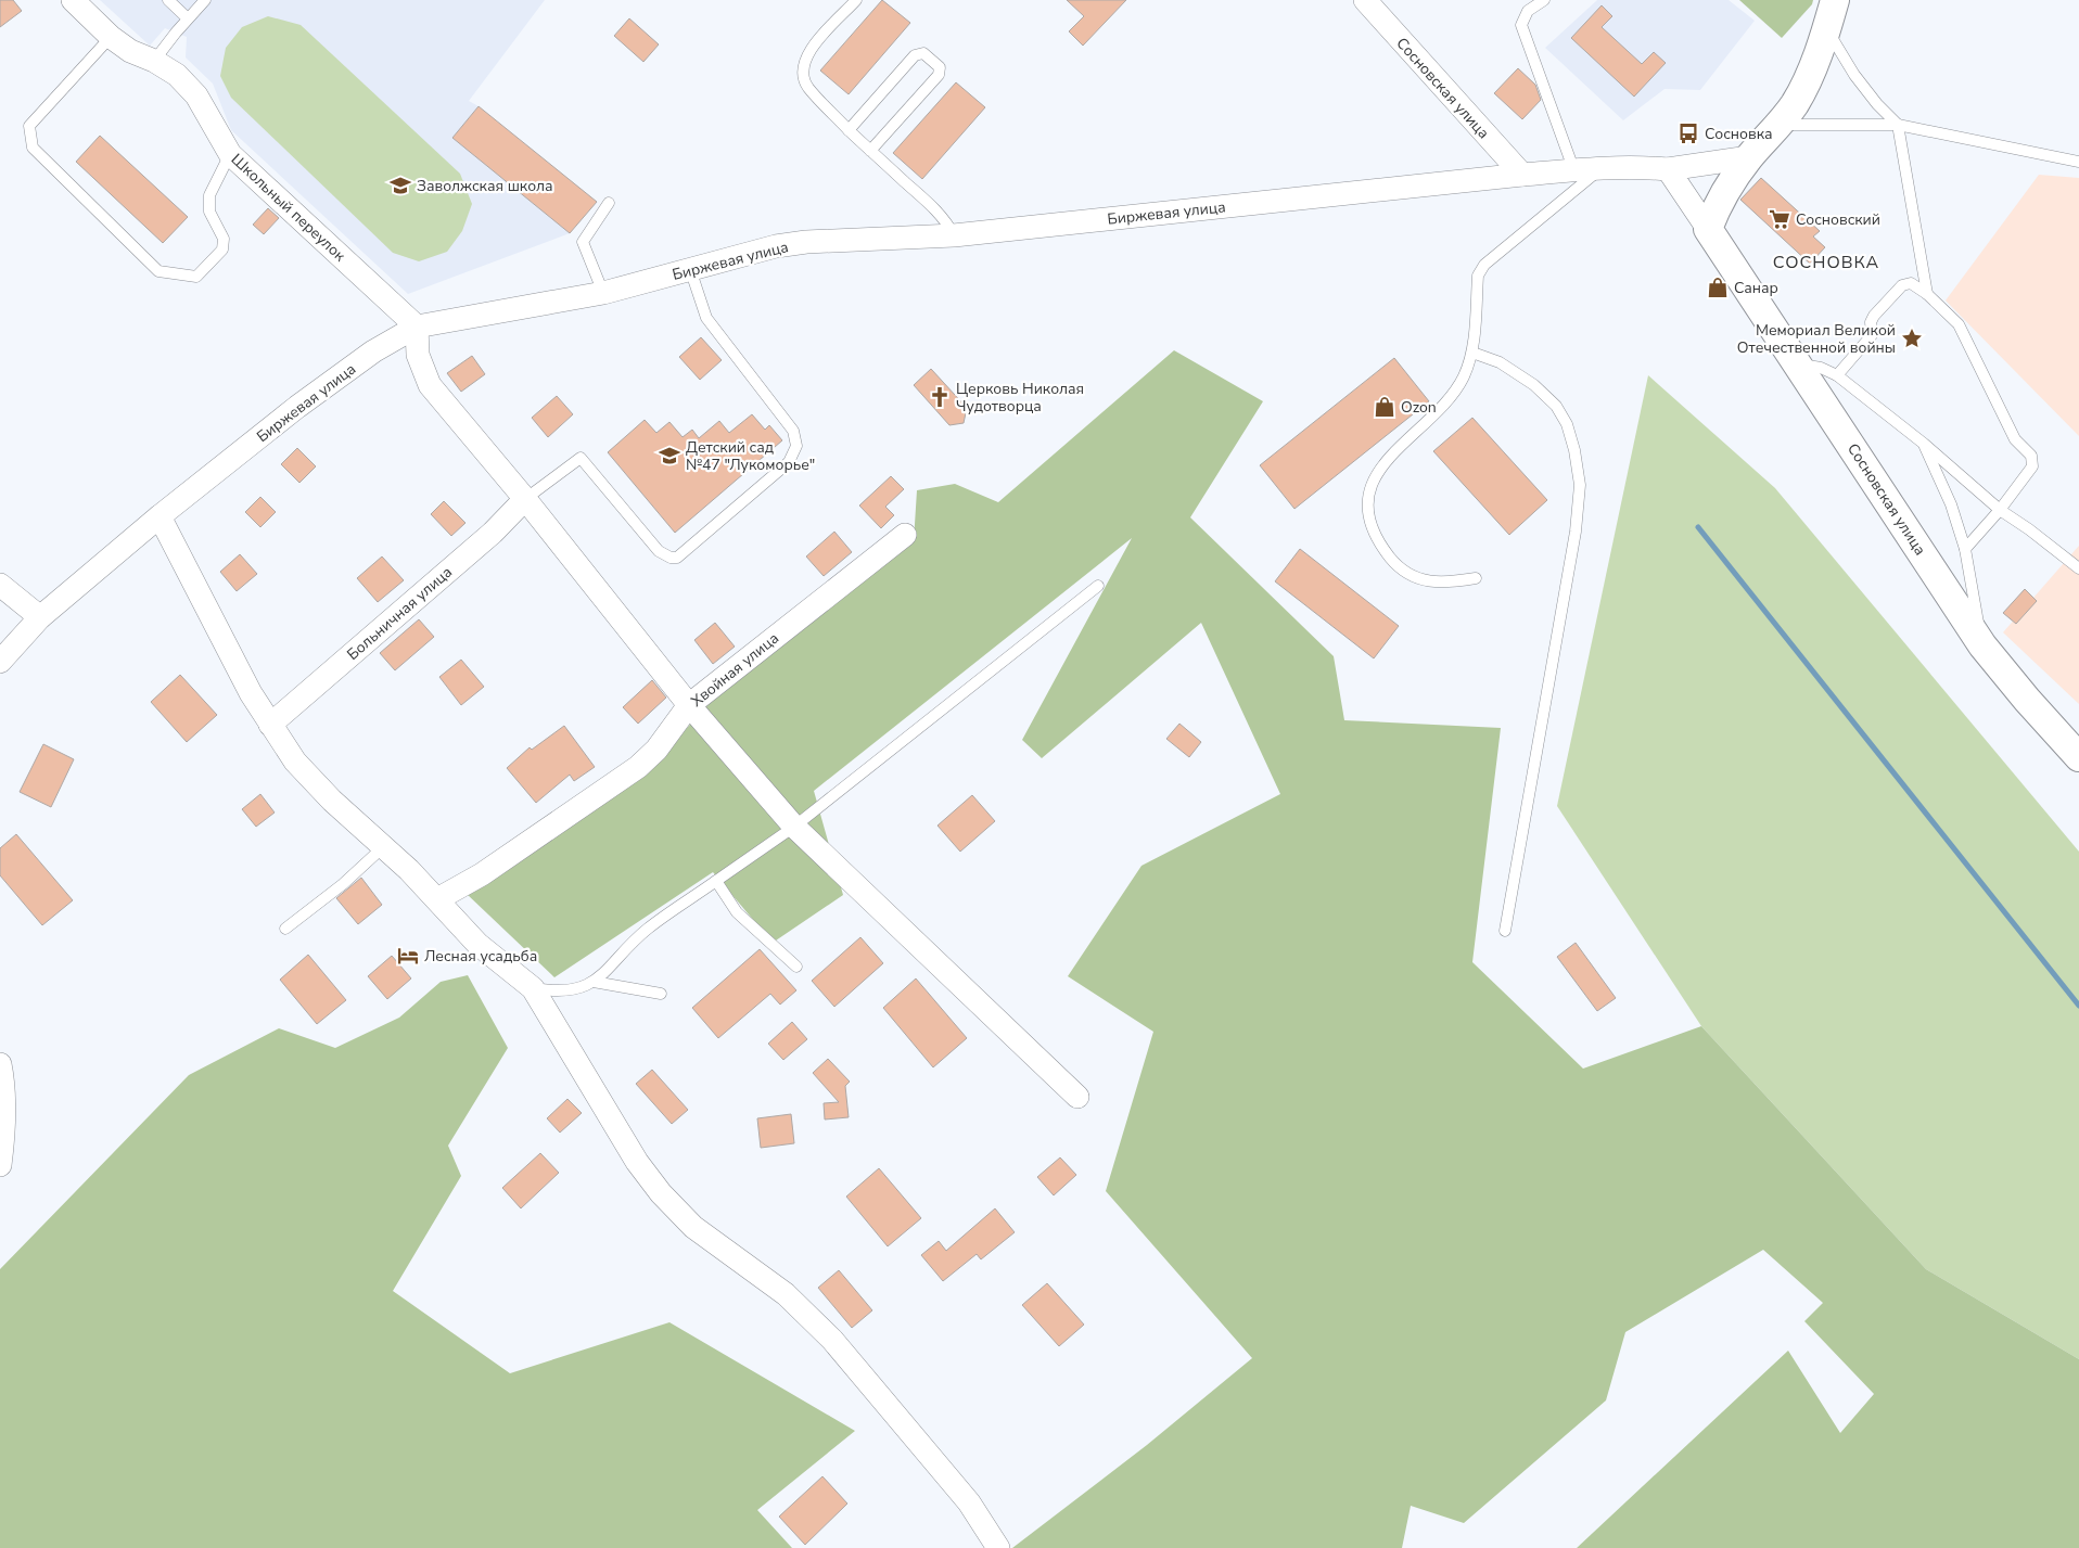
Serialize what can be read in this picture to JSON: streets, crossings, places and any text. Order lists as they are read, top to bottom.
{
  "streets": {
    "street": [
      "Сосновская улица",
      "Школьный переулок",
      "Биржевая улица",
      "Больничная улица",
      "Хвойная улица"
    ]
  },
  "crossings": [
    ["Сосновская улица", "Биржевая улица"],
    ["Школьный переулок", "Биржевая улица"]
  ],
  "districts": ["СОСНОВКА"],
  "places": {
    "bus stop": ["Сосновка"],
    "school or university": ["Заволжская школа", "Детский сад №47 \"Лукоморье\""],
    "supermarket": ["Сосновский"],
    "shop": ["Санар", "Ozon"],
    "place": ["Мемориал Великой Отечественной войны"],
    "church": ["Церковь Николая Чудотворца"],
    "hotel": ["Лесная усадьба"]
  }
}
